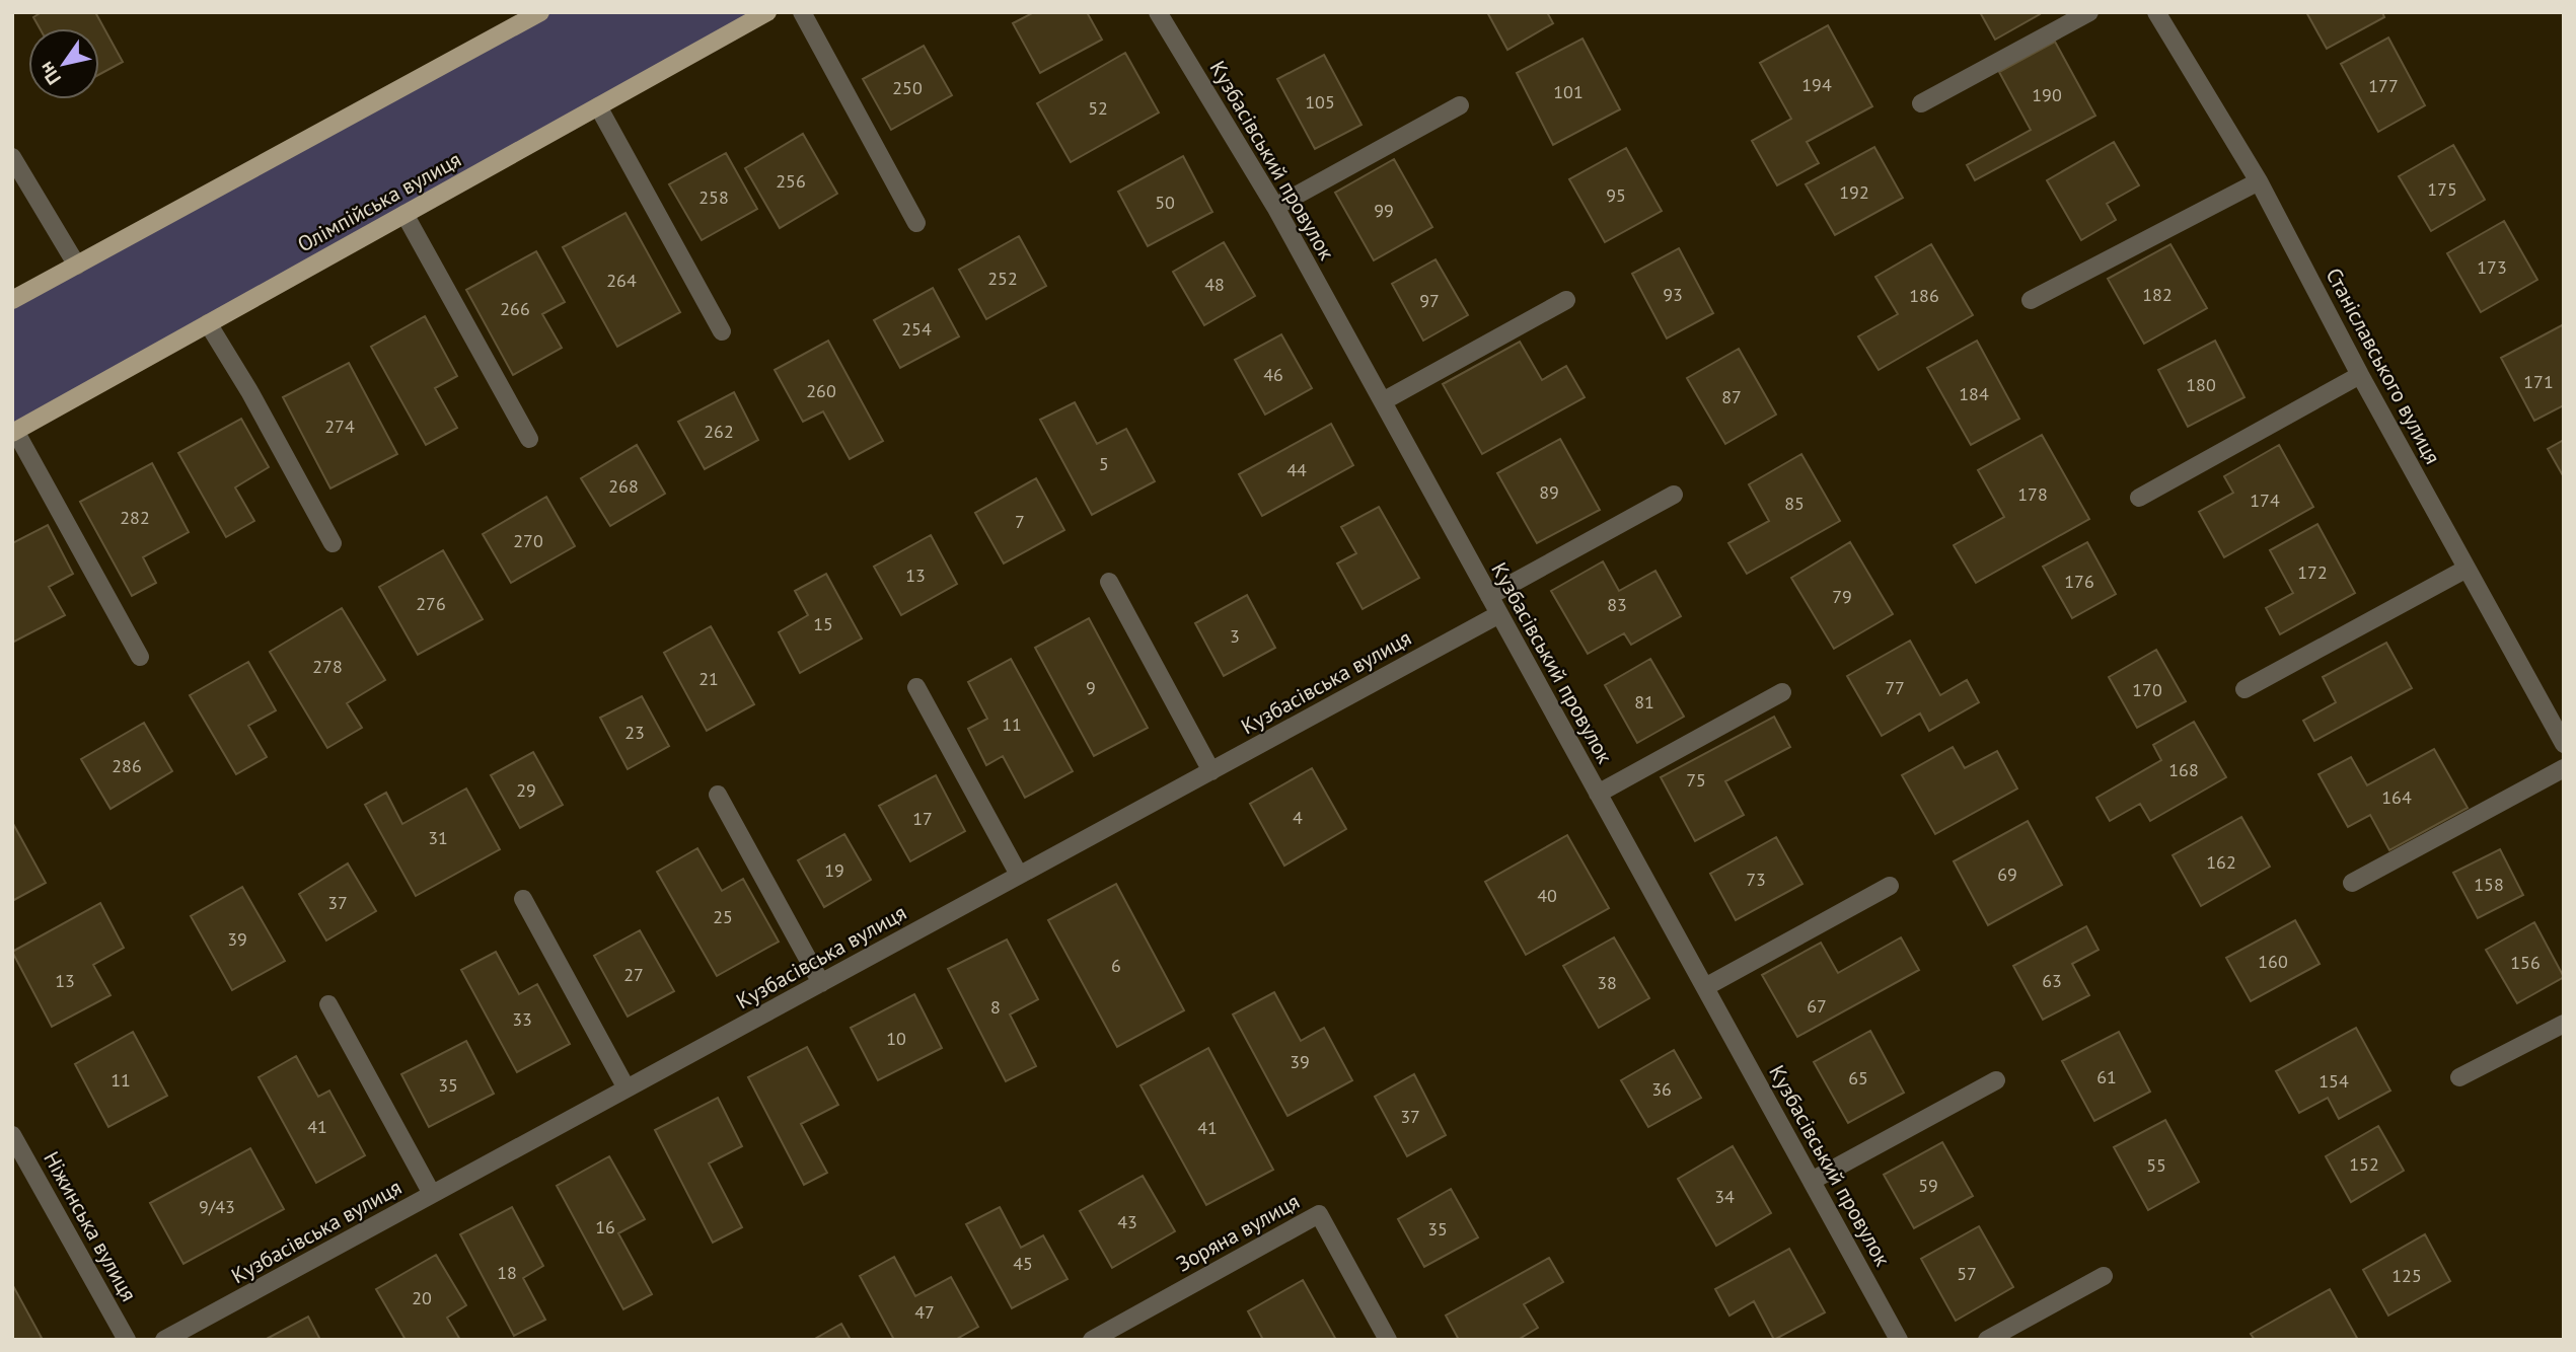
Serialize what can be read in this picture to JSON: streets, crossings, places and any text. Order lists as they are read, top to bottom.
{
  "streets": {
    "main road": ["Олімпійська вулиця"],
    "street": [
      "Кузбасівський провулок",
      "Станіславського вулиця",
      "Кузбасівська вулиця",
      "Ніжинська вулиця",
      "Зоряна вулиця"
    ]
  },
  "crossings": [
    ["Кузбасівський провулок", "Кузбасівська вулиця"]
  ],
  "house_numbers": [
    "194",
    "177",
    "250",
    "101",
    "190",
    "105",
    "52",
    "256",
    "175",
    "192",
    "95",
    "258",
    "50",
    "99",
    "173",
    "252",
    "264",
    "48",
    "93",
    "182",
    "186",
    "97",
    "266",
    "254",
    "46",
    "171",
    "180",
    "260",
    "184",
    "87",
    "274",
    "262",
    "5",
    "44",
    "268",
    "89",
    "178",
    "174",
    "85",
    "282",
    "7",
    "270",
    "172",
    "13",
    "176",
    "79",
    "276",
    "83",
    "15",
    "3",
    "278",
    "21",
    "9",
    "77",
    "170",
    "81",
    "11",
    "23",
    "286",
    "168",
    "75",
    "29",
    "164",
    "4",
    "17",
    "31",
    "162",
    "19",
    "69",
    "73",
    "158",
    "40",
    "37",
    "25",
    "39",
    "160",
    "156",
    "6",
    "27",
    "13",
    "63",
    "38",
    "67",
    "8",
    "33",
    "10",
    "39",
    "61",
    "65",
    "11",
    "154",
    "35",
    "36",
    "37",
    "41",
    "41",
    "152",
    "55",
    "59",
    "34",
    "9/43",
    "43",
    "16",
    "35",
    "45",
    "18",
    "57",
    "125",
    "20",
    "47"
  ],
  "north": "bottom left"
}
